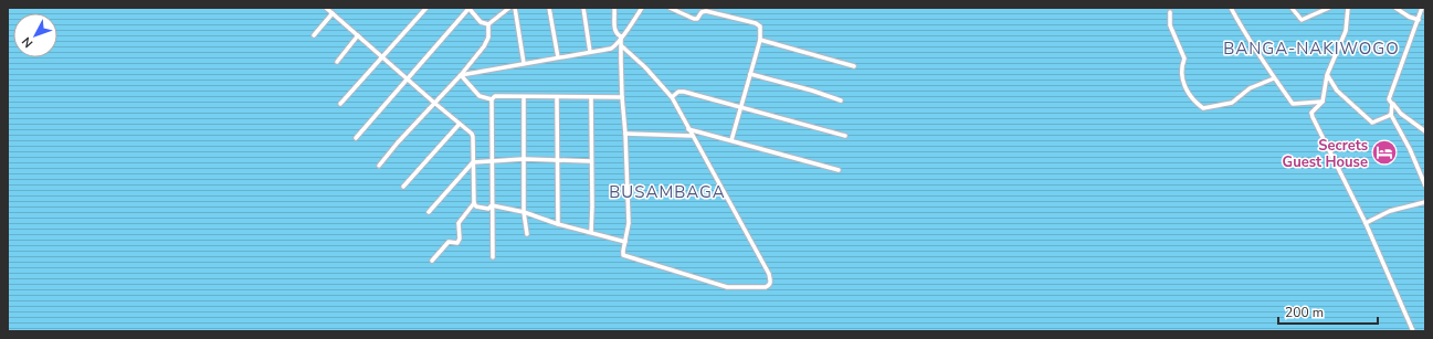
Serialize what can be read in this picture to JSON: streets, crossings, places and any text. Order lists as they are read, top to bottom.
{
  "districts": ["BANGA-NAKIWOGO", "BUSAMBAGA"],
  "places": {
    "hotel": ["Secrets Guest House"]
  },
  "scale_bar": "200 m",
  "north": "bottom left"
}
